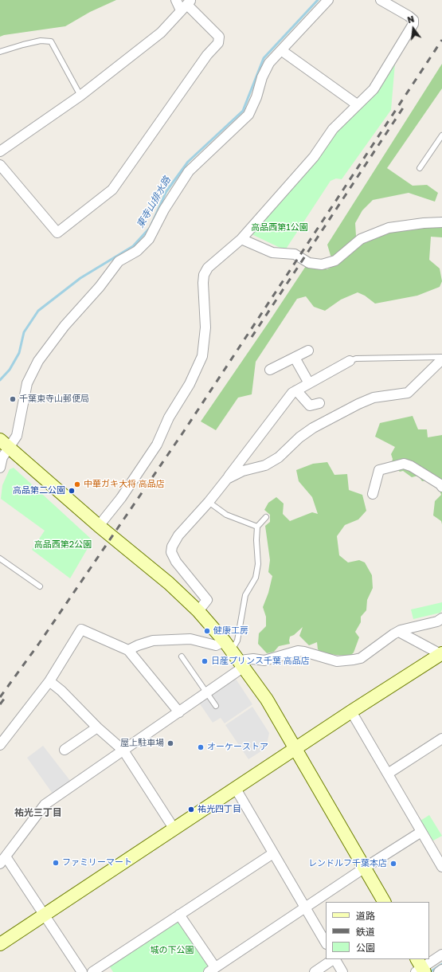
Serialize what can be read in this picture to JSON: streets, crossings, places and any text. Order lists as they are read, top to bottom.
{
  "districts": ["祐光三丁目"],
  "water": ["東寺山排水路"],
  "parks": ["高品西第1公園", "高品西第2公園", "城の下公園"],
  "places": [
    "千葉東寺山郵便局",
    "中華ガキ大将 高品店",
    "高品第二公園",
    "健康工房",
    "日産プリンス千葉 高品店",
    "屋上駐車場",
    "オーケーストア",
    "祐光四丁目",
    "ファミリーマート",
    "レンドルフ千葉本店"
  ],
  "legend": ["道路", "鉄道", "公園"],
  "north": "top"
}
